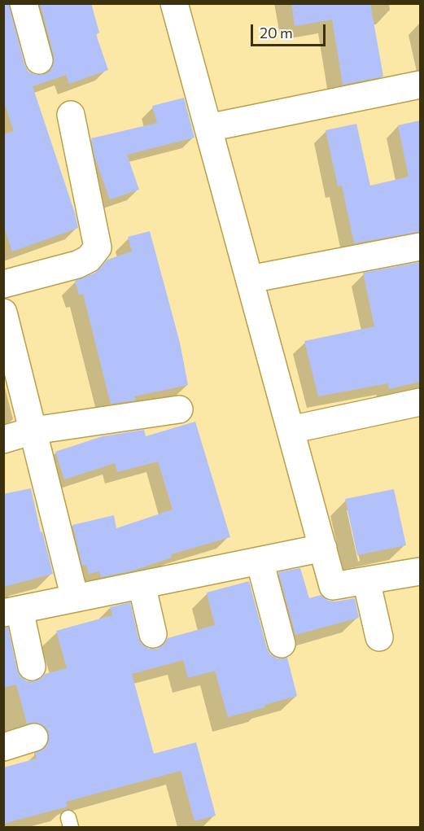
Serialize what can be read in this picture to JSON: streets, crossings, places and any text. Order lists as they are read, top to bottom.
{
  "scale_bar": "20 m"
}
